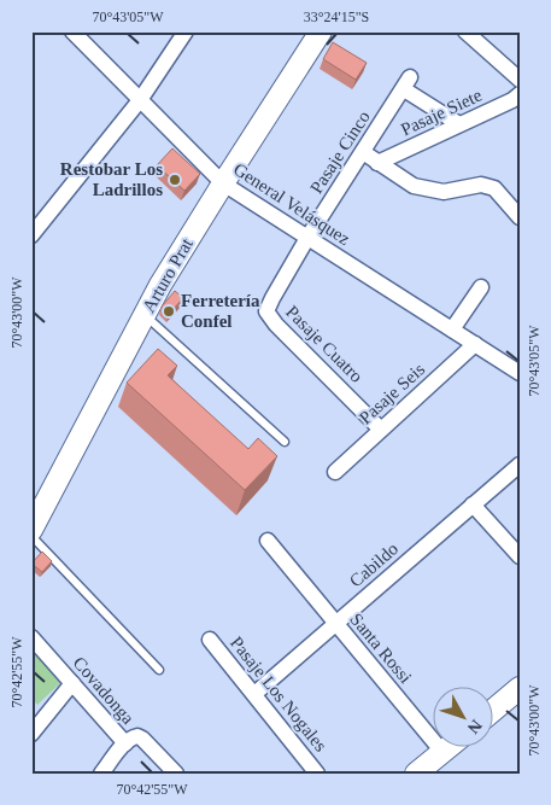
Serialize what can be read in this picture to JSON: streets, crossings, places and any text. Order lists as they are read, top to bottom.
{
  "streets": {
    "street": [
      "Pasaje Siete",
      "Pasaje Cinco",
      "General Velásquez",
      "Arturo Prat",
      "Pasaje Cuatro",
      "Pasaje Seis",
      "Cabildo",
      "Santa Rossi",
      "Covadonga",
      "Pasaje Los Nogales"
    ]
  },
  "crossings": [
    ["Pasaje Siete", "Pasaje Cinco"],
    ["Pasaje Cinco", "General Velásquez"],
    ["Pasaje Cinco", "Pasaje Cuatro"],
    ["General Velásquez", "Arturo Prat"],
    ["General Velásquez", "Pasaje Seis"],
    ["Pasaje Cuatro", "Pasaje Seis"],
    ["Cabildo", "Santa Rossi"],
    ["Cabildo", "Pasaje Los Nogales"]
  ],
  "places": ["Restobar Los Ladrillos", "Ferretería Confel"],
  "north": "bottom right",
  "coordinates": [
    "70°43'05\"W",
    "33°24'15\"S",
    "70°43'00\"W",
    "70°42'55\"W"
  ]
}
